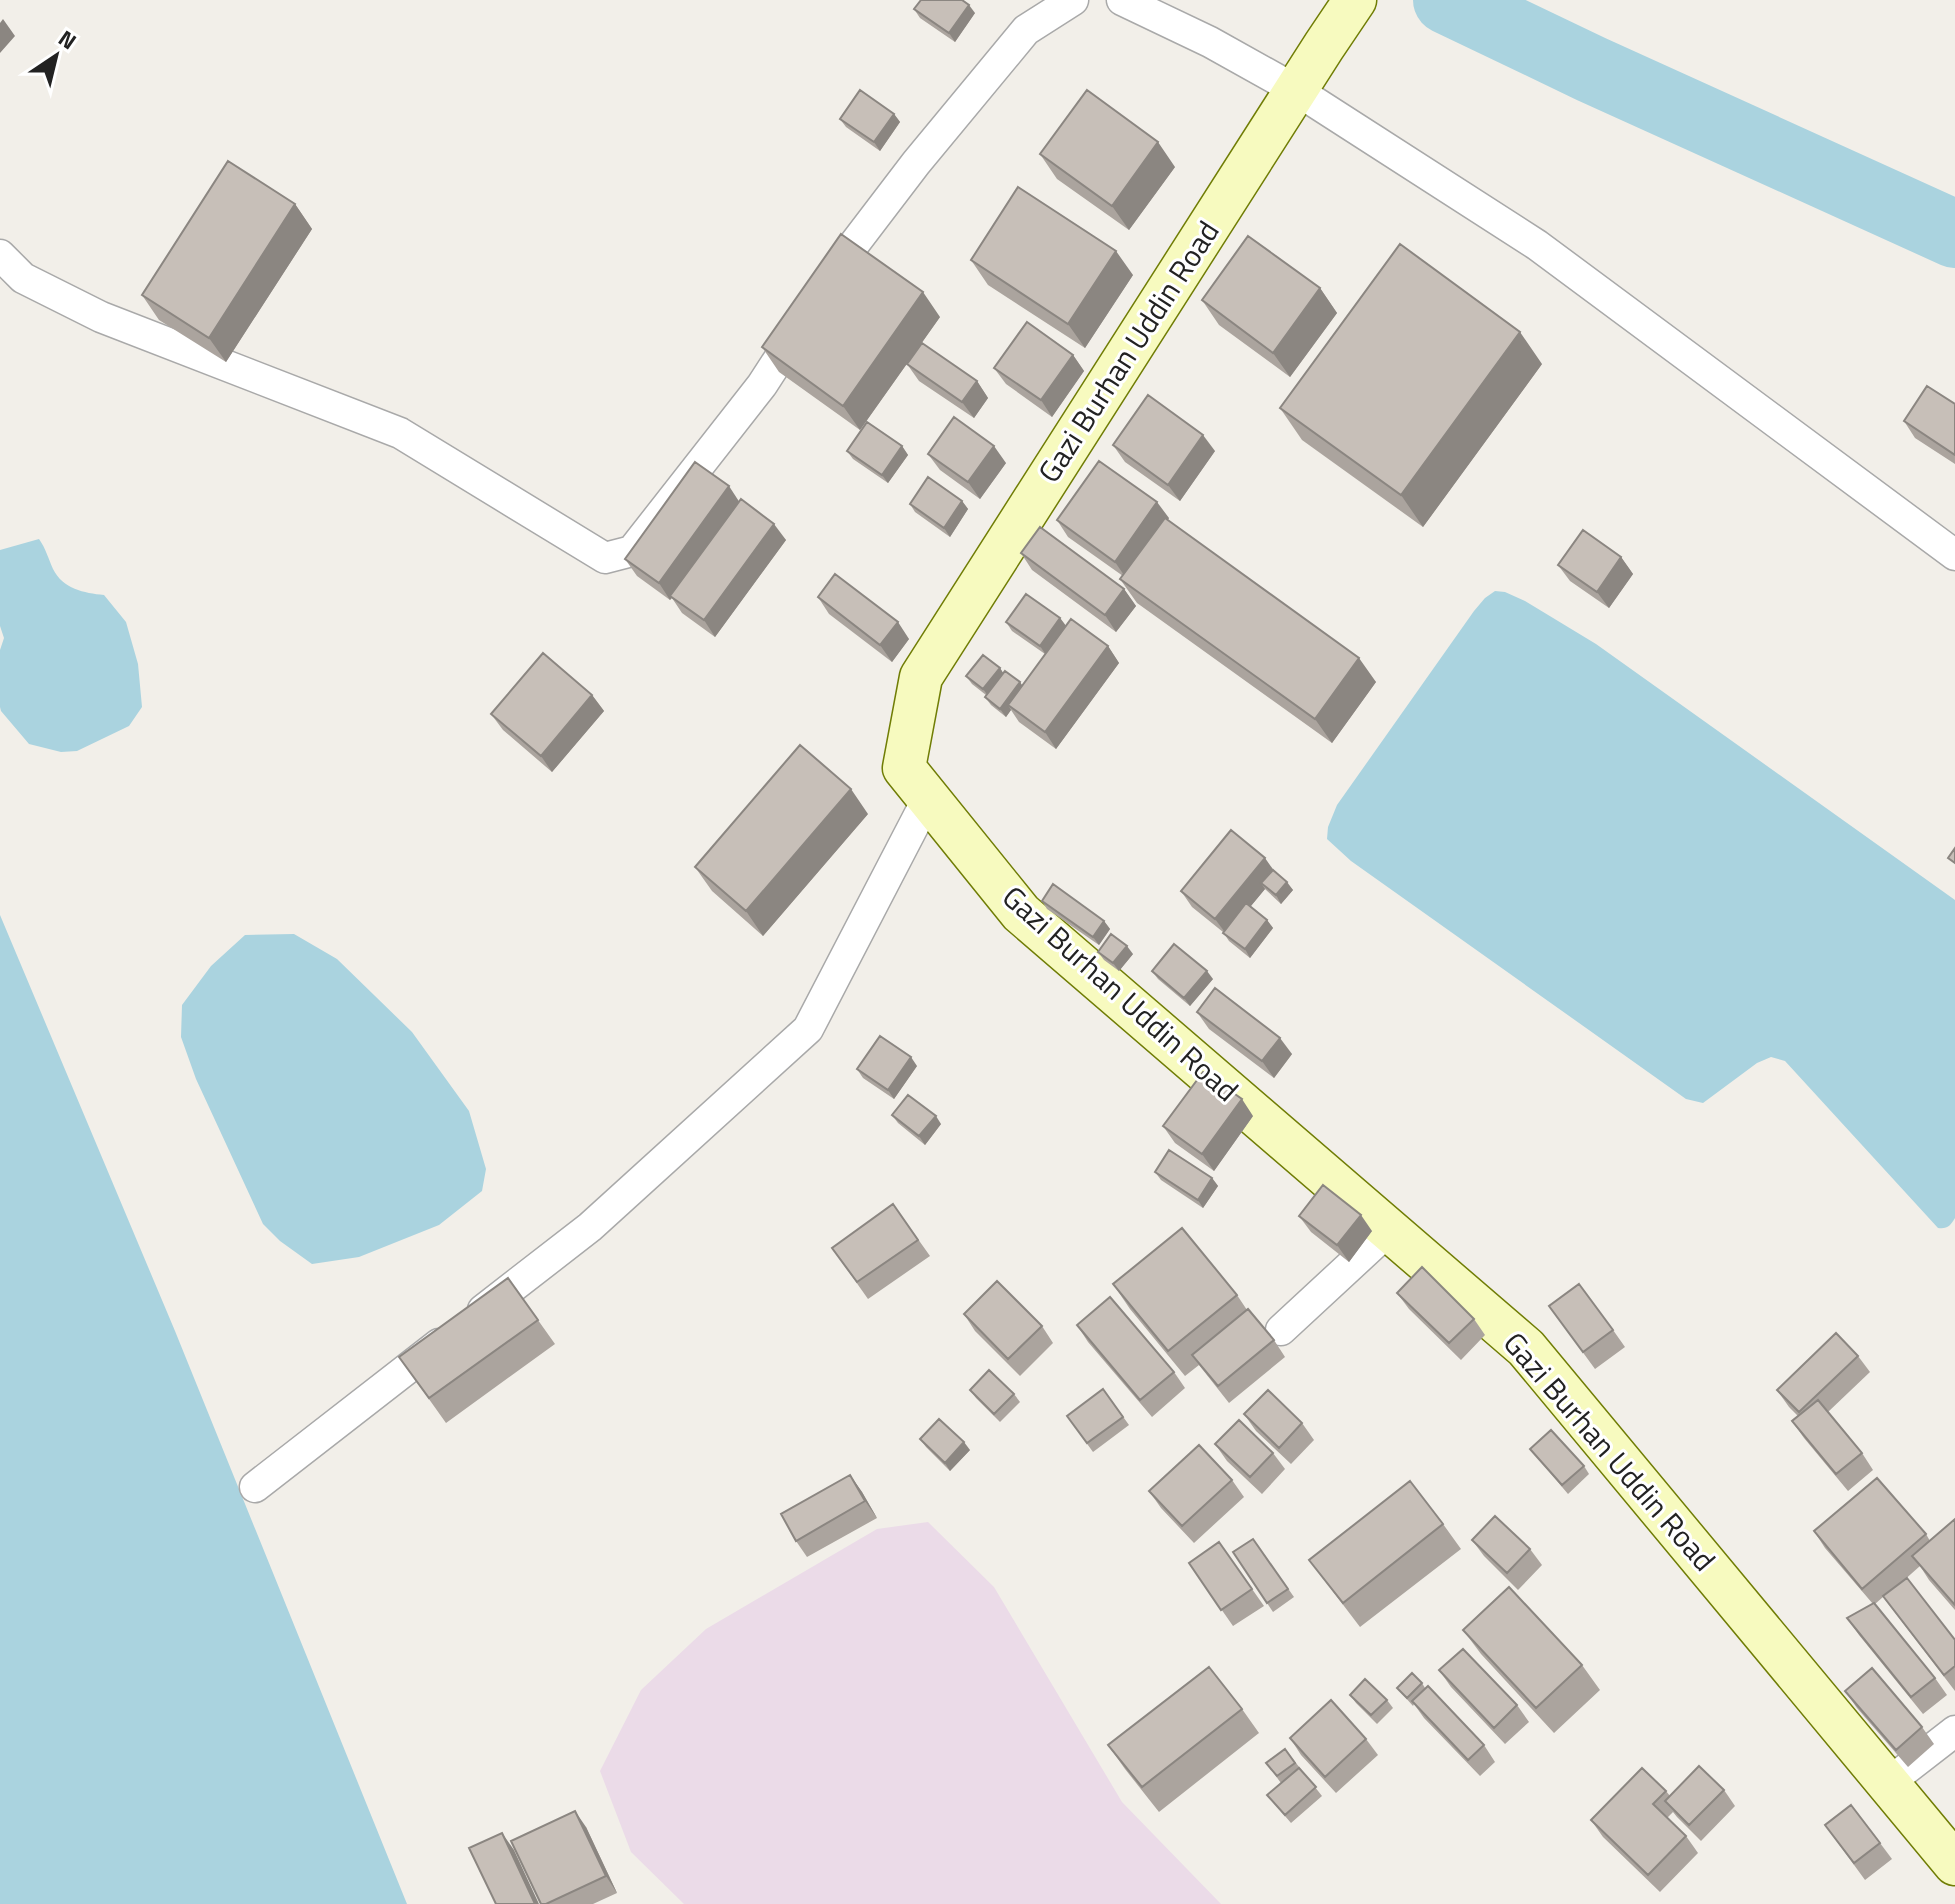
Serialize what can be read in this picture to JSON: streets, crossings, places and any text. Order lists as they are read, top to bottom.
{
  "streets": {
    "street": ["Gazi Burhan Uddin Road"]
  },
  "north": "top right"
}
